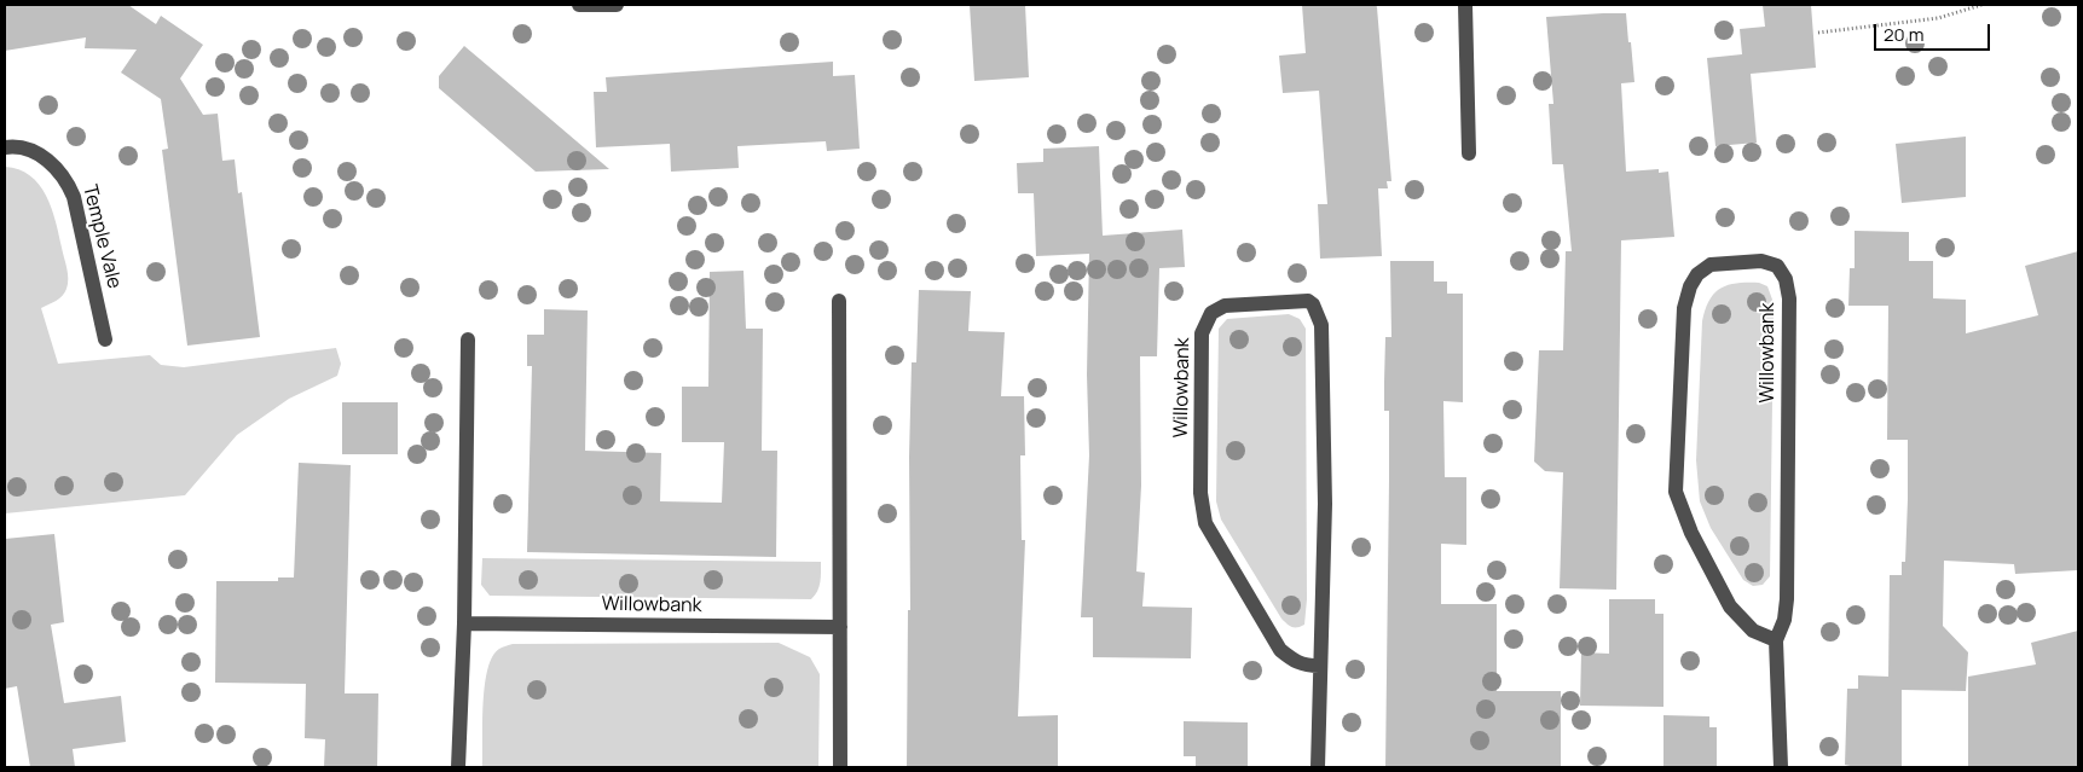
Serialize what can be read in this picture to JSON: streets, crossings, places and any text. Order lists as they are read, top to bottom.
{
  "streets": {
    "street": ["Temple Vale", "Willowbank"]
  },
  "scale_bar": "20 m"
}
